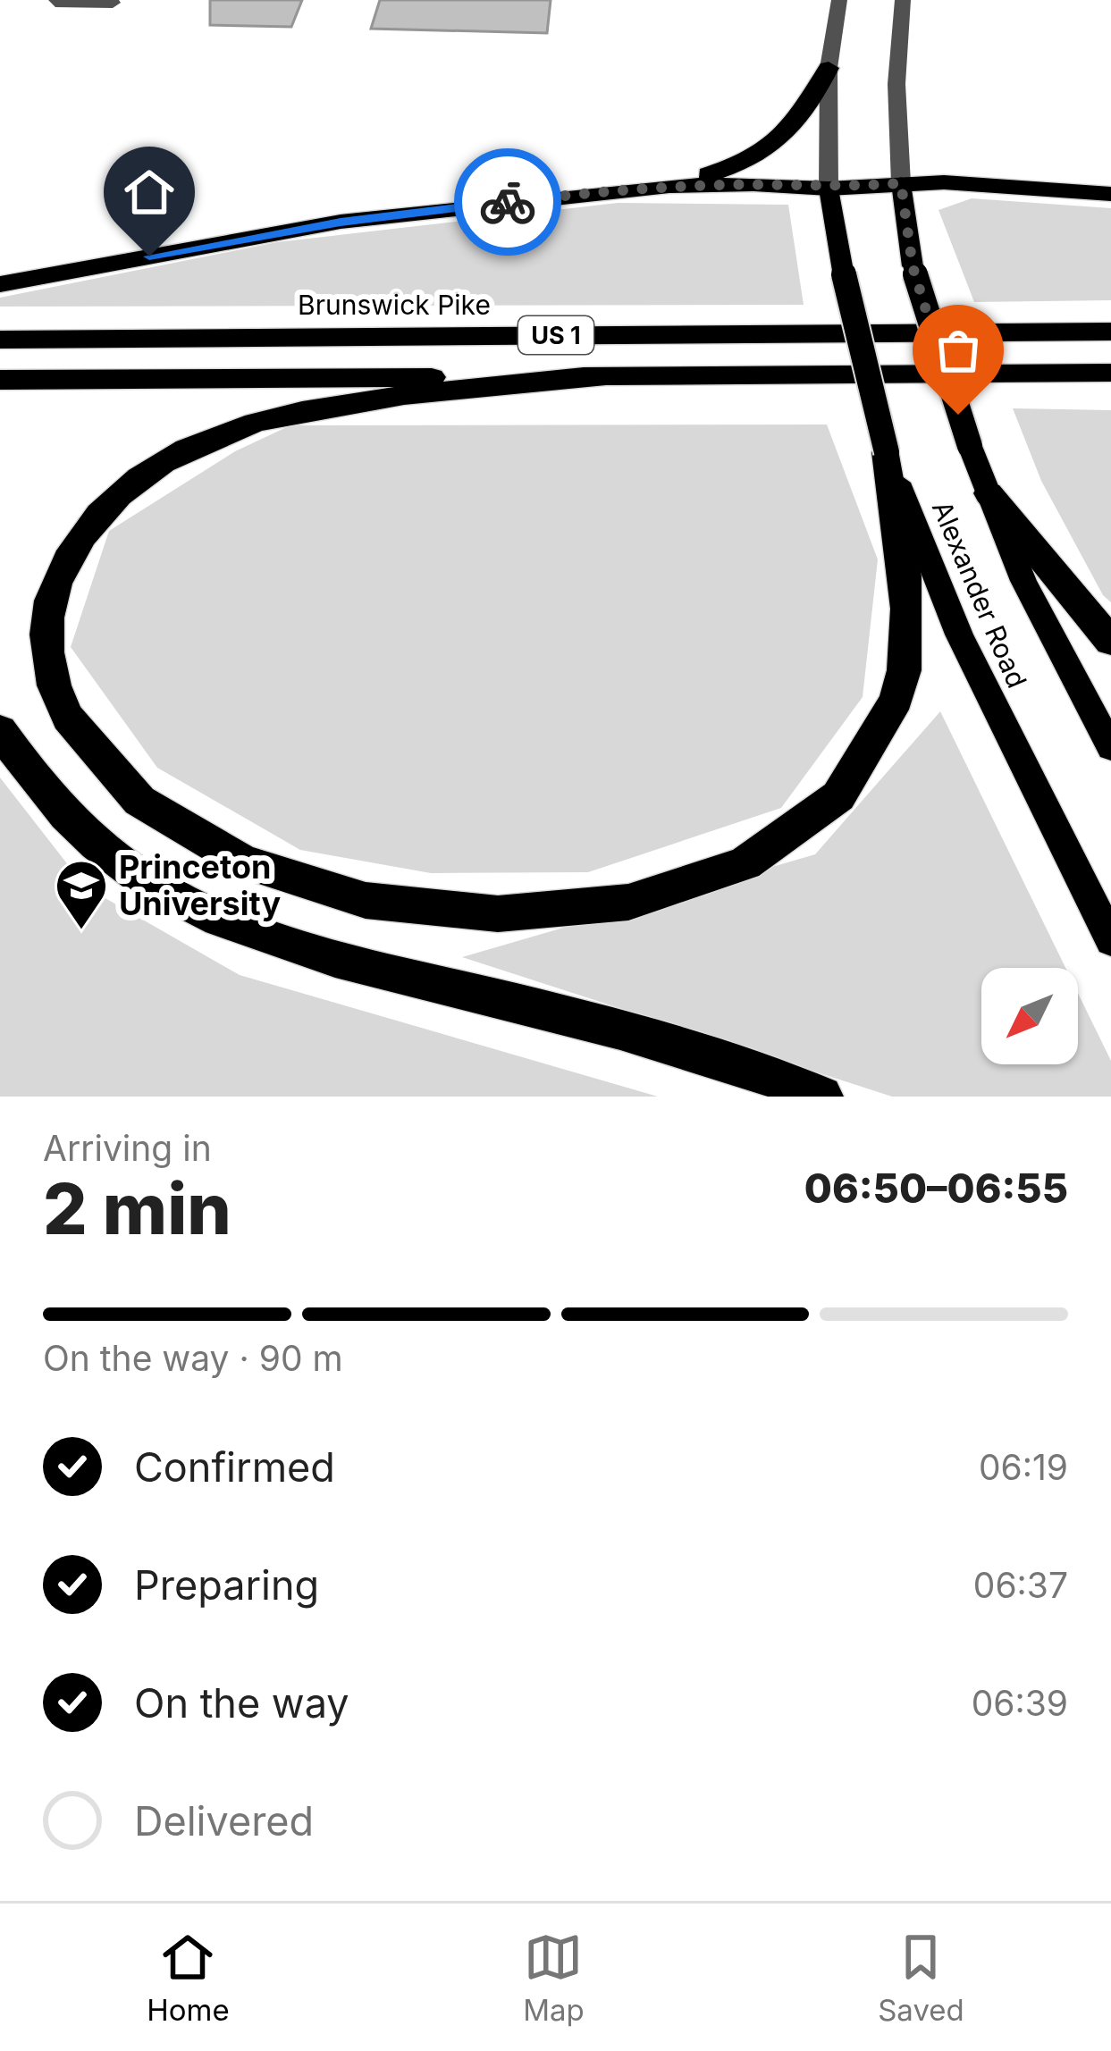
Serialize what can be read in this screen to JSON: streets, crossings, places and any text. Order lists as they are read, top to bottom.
{
  "streets": {
    "highway": ["Brunswick Pike", "US 1"],
    "main road": ["Alexander Road"]
  },
  "places": {
    "school or university": ["Princeton University"]
  },
  "north": "bottom left",
  "page": {
    "heading": ["2 min", "Arriving in", "06:50–06:55"],
    "bar": "On the way · 90 m",
    "list": [
      ["Confirmed", "06:19"],
      ["Preparing", "06:37"],
      ["On the way", "06:39"],
      "Delivered"
    ],
    "tabs": ["Home", "Map", "Saved"]
  }
}
